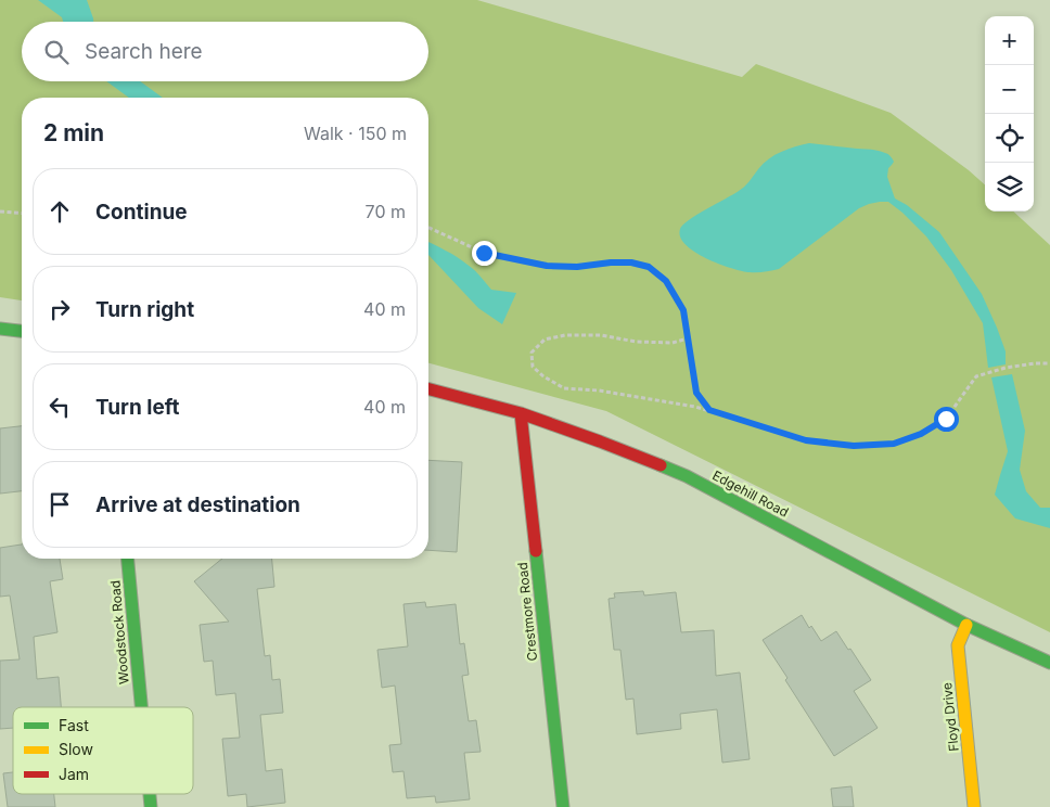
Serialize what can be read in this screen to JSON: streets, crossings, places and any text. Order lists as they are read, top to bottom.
{
  "streets": {
    "street": [
      "Edgehill Road",
      "Crestmore Road",
      "Woodstock Road",
      "Floyd Drive"
    ]
  },
  "crossings": [
    ["Edgehill Road", "Crestmore Road"],
    ["Edgehill Road", "Floyd Drive"]
  ],
  "legend": ["Fast", "Slow", "Jam"],
  "page": {
    "map_buttons": ["+", "−"],
    "search": "Search here",
    "heading": ["2 min", "Walk · 150 m"],
    "list": [
      ["Continue", "70 m"],
      ["Turn right", "40 m"],
      ["Turn left", "40 m"],
      "Arrive at destination"
    ]
  }
}
